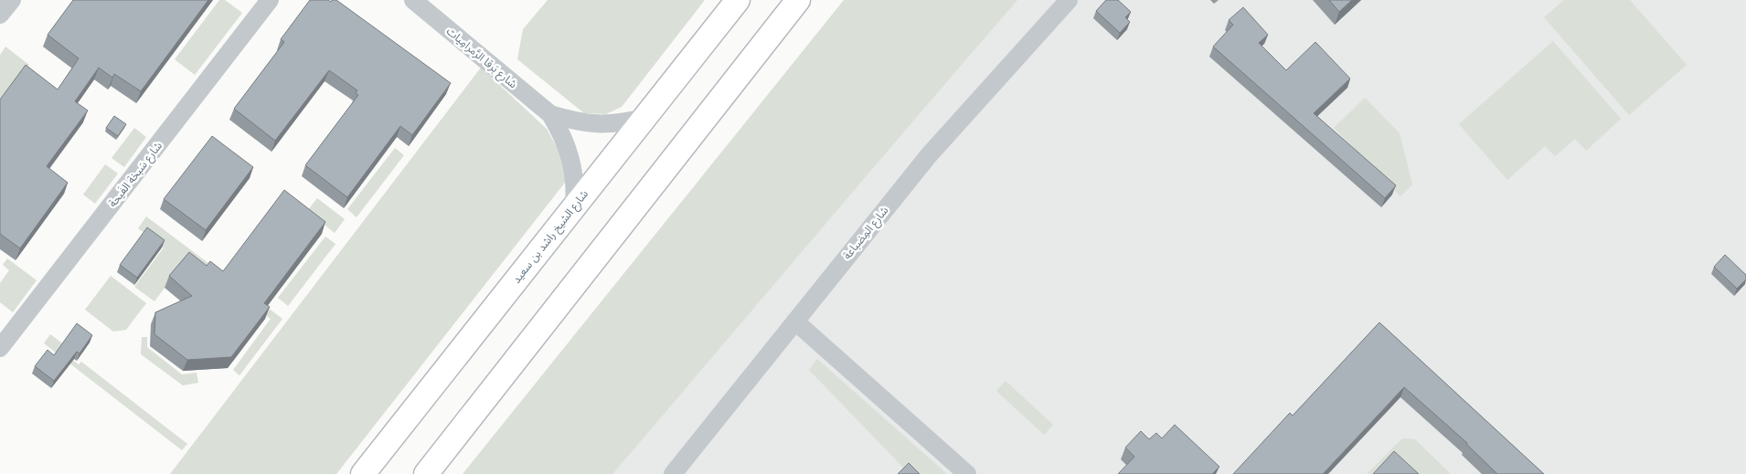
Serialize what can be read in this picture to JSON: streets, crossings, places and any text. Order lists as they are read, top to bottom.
{
  "streets": {
    "main road": ["شارع الشيخ راشد بن سعيد"],
    "street": ["شارع بَرقا الرَّمرامِيات", "شارع سَبخة الفَيحة", "شارع المِضباعة"]
  },
  "crossings": [
    ["شارع بَرقا الرَّمرامِيات", "شارع الشيخ راشد بن سعيد"]
  ]
}
